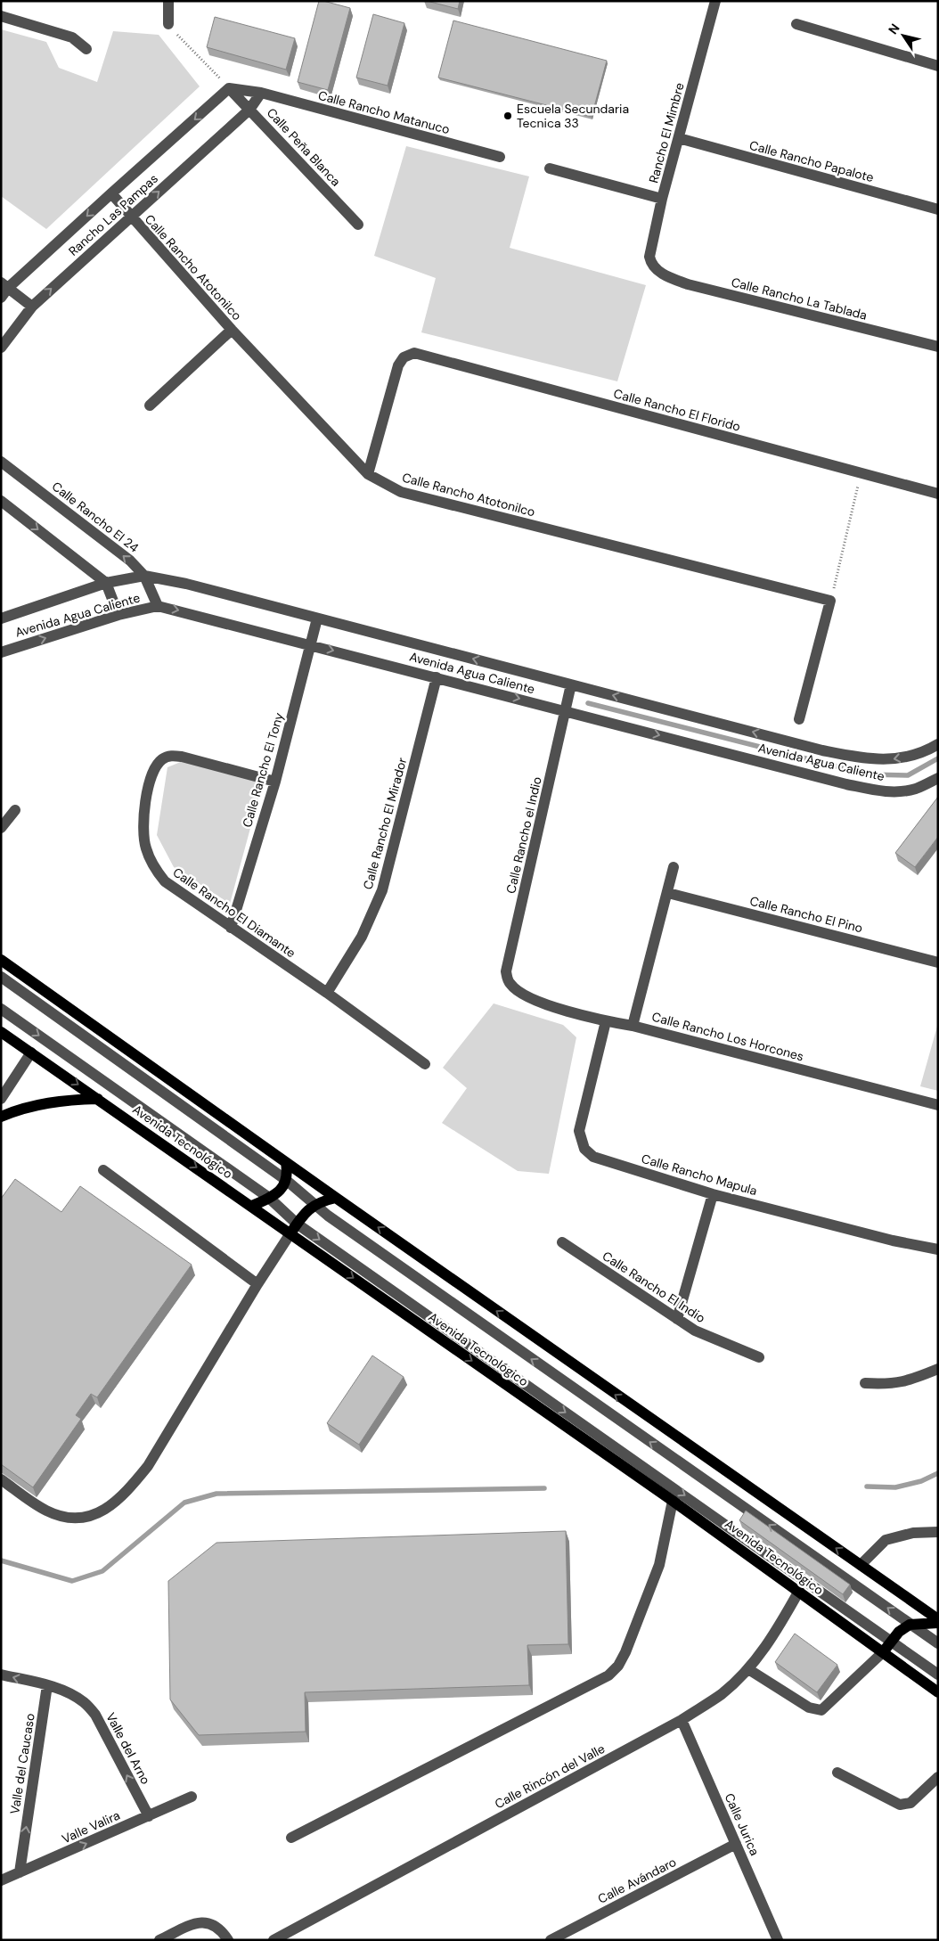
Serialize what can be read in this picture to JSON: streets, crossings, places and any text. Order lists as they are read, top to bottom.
{
  "streets": {
    "main road": ["Avenida Tecnológico"],
    "street": [
      "Calle Rancho Matanuco",
      "Rancho El Mimbre",
      "Calle Peña Blanca",
      "Calle Rancho Papalote",
      "Rancho Las Pampas",
      "Calle Rancho Atotonilco",
      "Calle Rancho La Tablada",
      "Calle Rancho El Florido",
      "Calle Rancho El 24",
      "Avenida Agua Caliente",
      "Calle Rancho El Tony",
      "Calle Rancho El Mirador",
      "Calle Rancho el Indio",
      "Calle Rancho El Diamante",
      "Calle Rancho El Pino",
      "Calle Rancho Los Horcones",
      "Calle Rancho Mapula",
      "Calle Rancho El Indio",
      "Valle del Arno",
      "Valle del Caucaso",
      "Calle Rincón del Valle",
      "Calle Jurica",
      "Valle Valira",
      "Calle Avándaro"
    ]
  },
  "crossings": [
    ["Calle Rancho Matanuco", "Calle Peña Blanca"],
    ["Calle Rancho Matanuco", "Rancho Las Pampas"],
    ["Rancho El Mimbre", "Calle Rancho Papalote"],
    ["Rancho El Mimbre", "Calle Rancho La Tablada"],
    ["Calle Peña Blanca", "Rancho Las Pampas"],
    ["Rancho Las Pampas", "Calle Rancho Atotonilco"],
    ["Calle Rancho Atotonilco", "Calle Rancho El Florido"],
    ["Calle Rancho El 24", "Avenida Agua Caliente"],
    ["Avenida Agua Caliente", "Calle Rancho El Tony"],
    ["Avenida Agua Caliente", "Calle Rancho El Mirador"],
    ["Avenida Agua Caliente", "Calle Rancho el Indio"],
    ["Calle Rancho El Tony", "Calle Rancho El Diamante"],
    ["Calle Rancho El Mirador", "Calle Rancho El Diamante"],
    ["Calle Rancho el Indio", "Calle Rancho Los Horcones"],
    ["Calle Rancho Los Horcones", "Calle Rancho Mapula"],
    ["Avenida Tecnológico", "Calle Rincón del Valle"],
    ["Valle del Arno", "Valle del Caucaso"],
    ["Valle del Arno", "Valle Valira"],
    ["Valle del Caucaso", "Valle Valira"],
    ["Calle Rincón del Valle", "Calle Jurica"],
    ["Calle Jurica", "Calle Avándaro"]
  ],
  "one_way": ["Valle del Arno", "Valle del Caucaso", "Valle Valira"],
  "places": ["Escuela Secundaria Tecnica 33"],
  "north": "top left"
}
